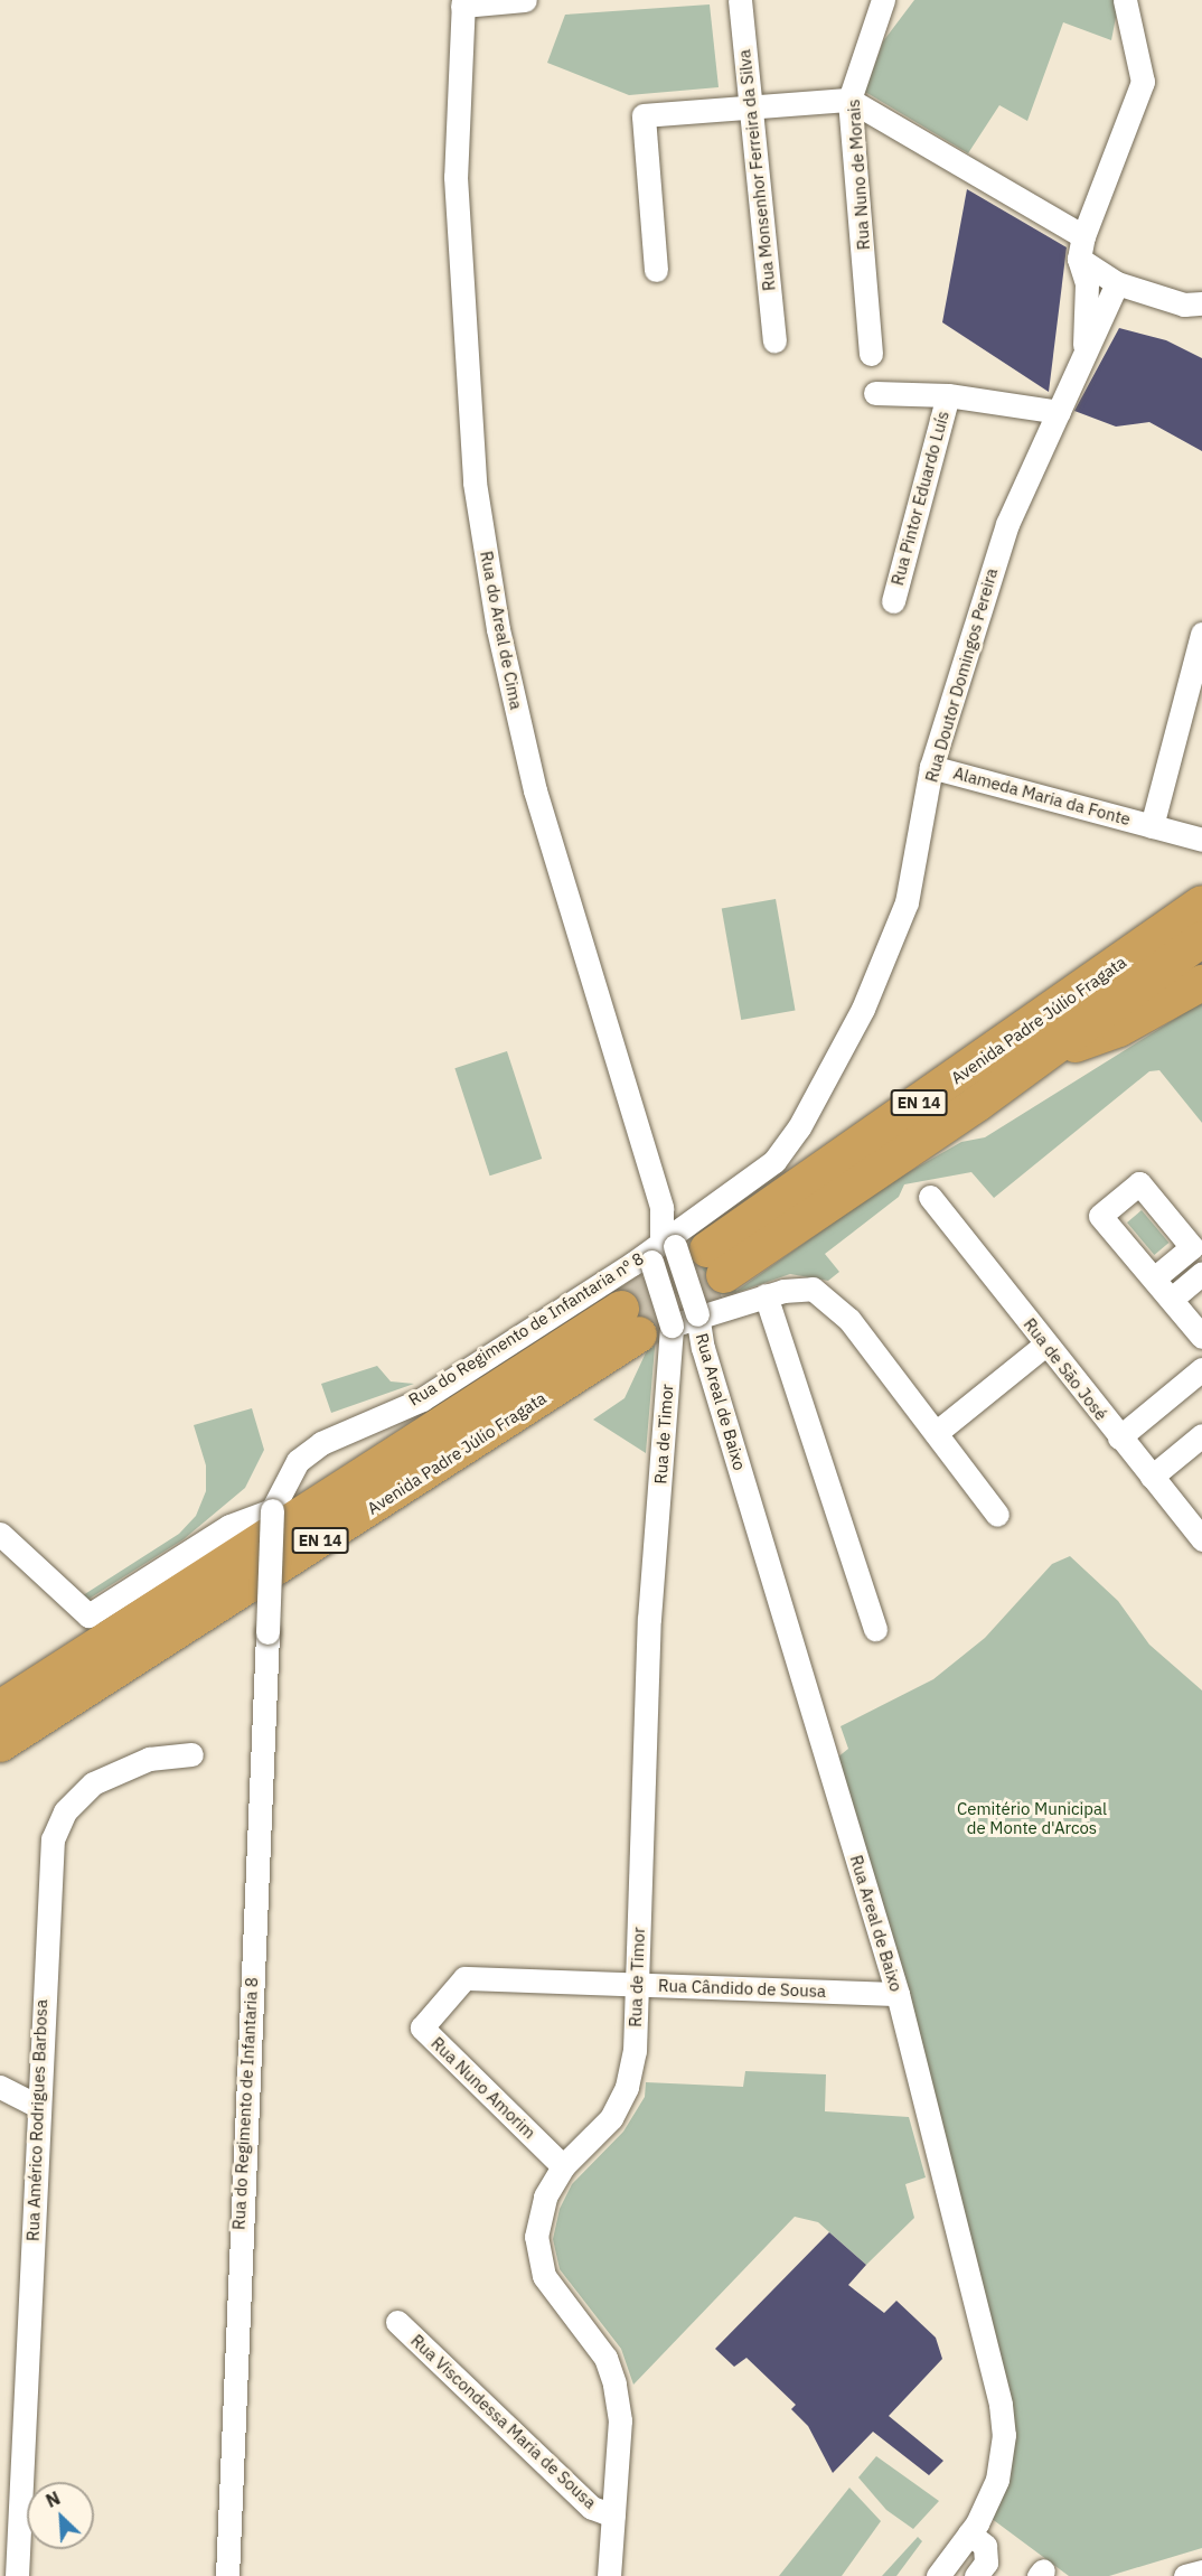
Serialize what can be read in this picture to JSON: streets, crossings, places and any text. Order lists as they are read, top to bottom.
{
  "streets": {
    "highway": ["Avenida Padre Júlio Fragata", "EN 14"],
    "street": [
      "Rua Monsenhor Ferreira da Silva",
      "Rua Nuno de Morais",
      "Rua Pintor Eduardo Luís",
      "Rua do Areal de Cima",
      "Rua Doutor Domingos Pereira",
      "Alameda Maria da Fonte",
      "Rua do Regimento de Infantaria nº 8",
      "Rua de São José",
      "Rua Areal de Baixo",
      "Rua de Timor",
      "Rua Cândido de Sousa",
      "Rua Nuno Amorim",
      "Rua do Regimento de Infantaria 8",
      "Rua Américo Rodrigues Barbosa",
      "Rua Viscondessa Maria de Sousa"
    ]
  },
  "crossings": [
    ["Rua do Areal de Cima", "Rua Doutor Domingos Pereira"],
    ["Rua do Areal de Cima", "Avenida Padre Júlio Fragata"],
    ["Rua do Areal de Cima", "Rua do Regimento de Infantaria nº 8"],
    ["Rua do Areal de Cima", "Rua Areal de Baixo"],
    ["Rua Doutor Domingos Pereira", "Alameda Maria da Fonte"],
    ["Rua Doutor Domingos Pereira", "Avenida Padre Júlio Fragata"],
    ["Rua Doutor Domingos Pereira", "Rua do Regimento de Infantaria nº 8"],
    ["Rua Doutor Domingos Pereira", "Rua Areal de Baixo"],
    ["Avenida Padre Júlio Fragata", "Rua do Regimento de Infantaria nº 8"],
    ["Avenida Padre Júlio Fragata", "Rua Areal de Baixo"],
    ["Avenida Padre Júlio Fragata", "Rua de Timor"],
    ["Rua do Regimento de Infantaria nº 8", "Rua Areal de Baixo"],
    ["Rua do Regimento de Infantaria nº 8", "Rua do Regimento de Infantaria 8"],
    ["Rua Areal de Baixo", "Rua Cândido de Sousa"],
    ["Rua de Timor", "Rua Cândido de Sousa"],
    ["Rua de Timor", "Rua Nuno Amorim"],
    ["Rua de Timor", "Rua Viscondessa Maria de Sousa"],
    ["Rua Cândido de Sousa", "Rua Nuno Amorim"]
  ],
  "parks": ["Cemitério Municipal de Monte d'Arcos"],
  "north": "top left"
}
